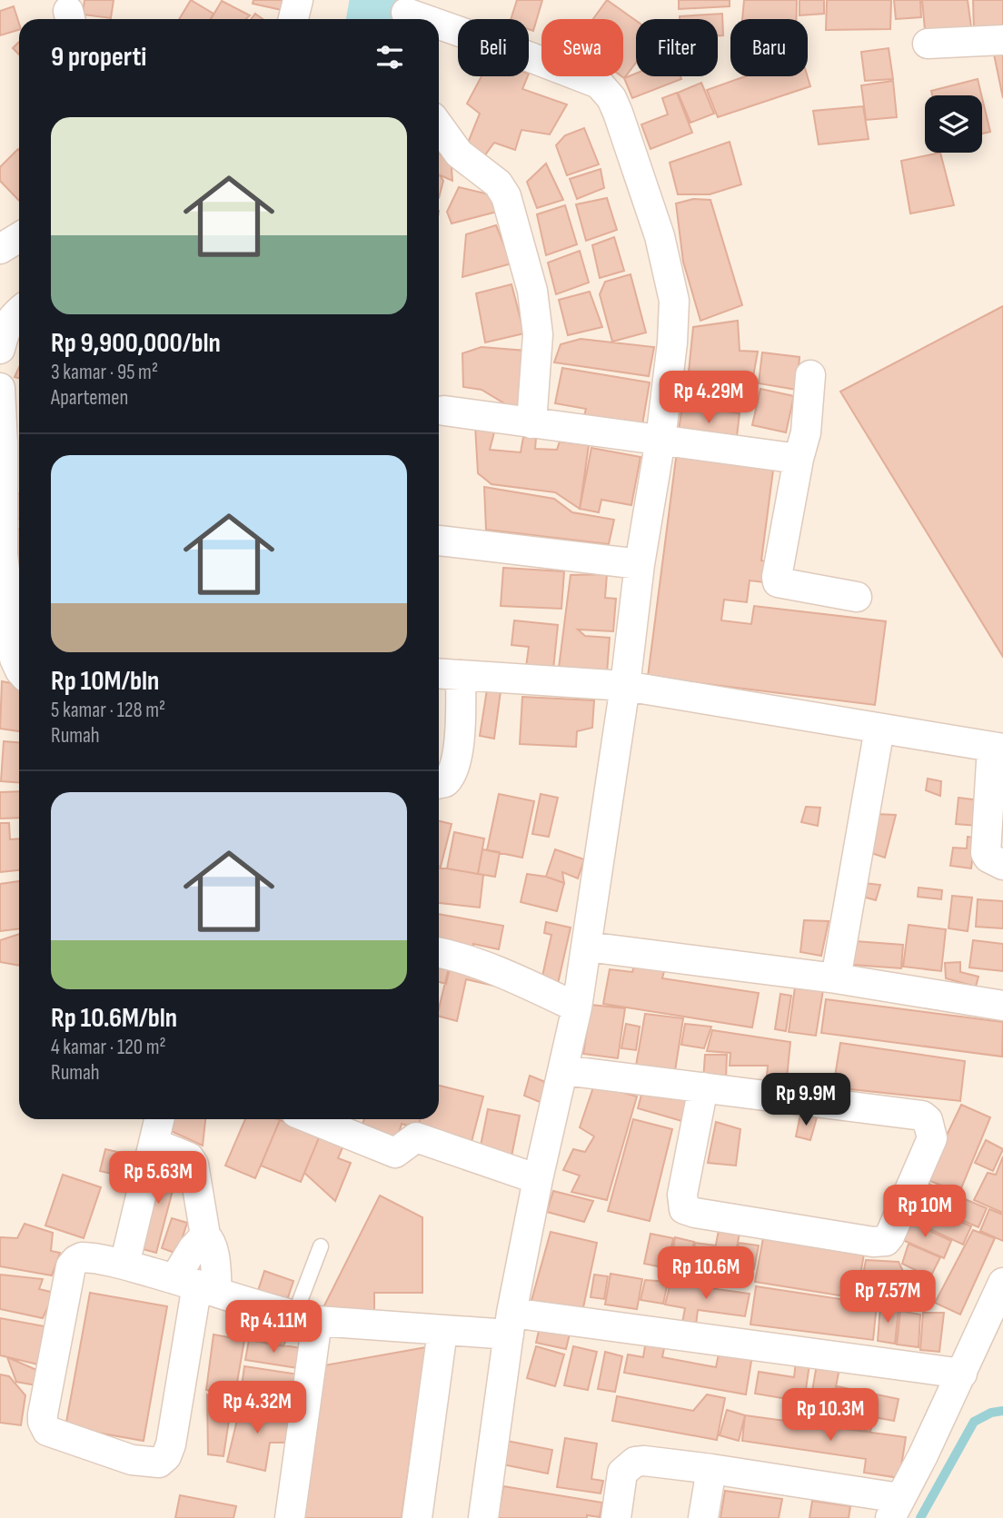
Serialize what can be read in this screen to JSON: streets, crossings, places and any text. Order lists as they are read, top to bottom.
{
  "page": {
    "chip": [
      "Beli",
      "Sewa",
      "Filter",
      "Baru"
    ],
    "heading": "9 properti",
    "list": [
      {
        "name": "Rp 9,900,000/bln",
        "note": "3 kamar · 95 m² · Apartemen"
      },
      {
        "name": "Rp 10M/bln",
        "note": "5 kamar · 128 m² · Rumah"
      },
      {
        "name": "Rp 10.6M/bln",
        "note": "4 kamar · 120 m² · Rumah"
      }
    ],
    "price": [
      "Rp 4.29M",
      "Rp 9.9M",
      "Rp 5.63M",
      "Rp 10M",
      "Rp 10.6M",
      "Rp 7.57M",
      "Rp 4.11M",
      "Rp 4.32M",
      "Rp 10.3M"
    ]
  }
}
